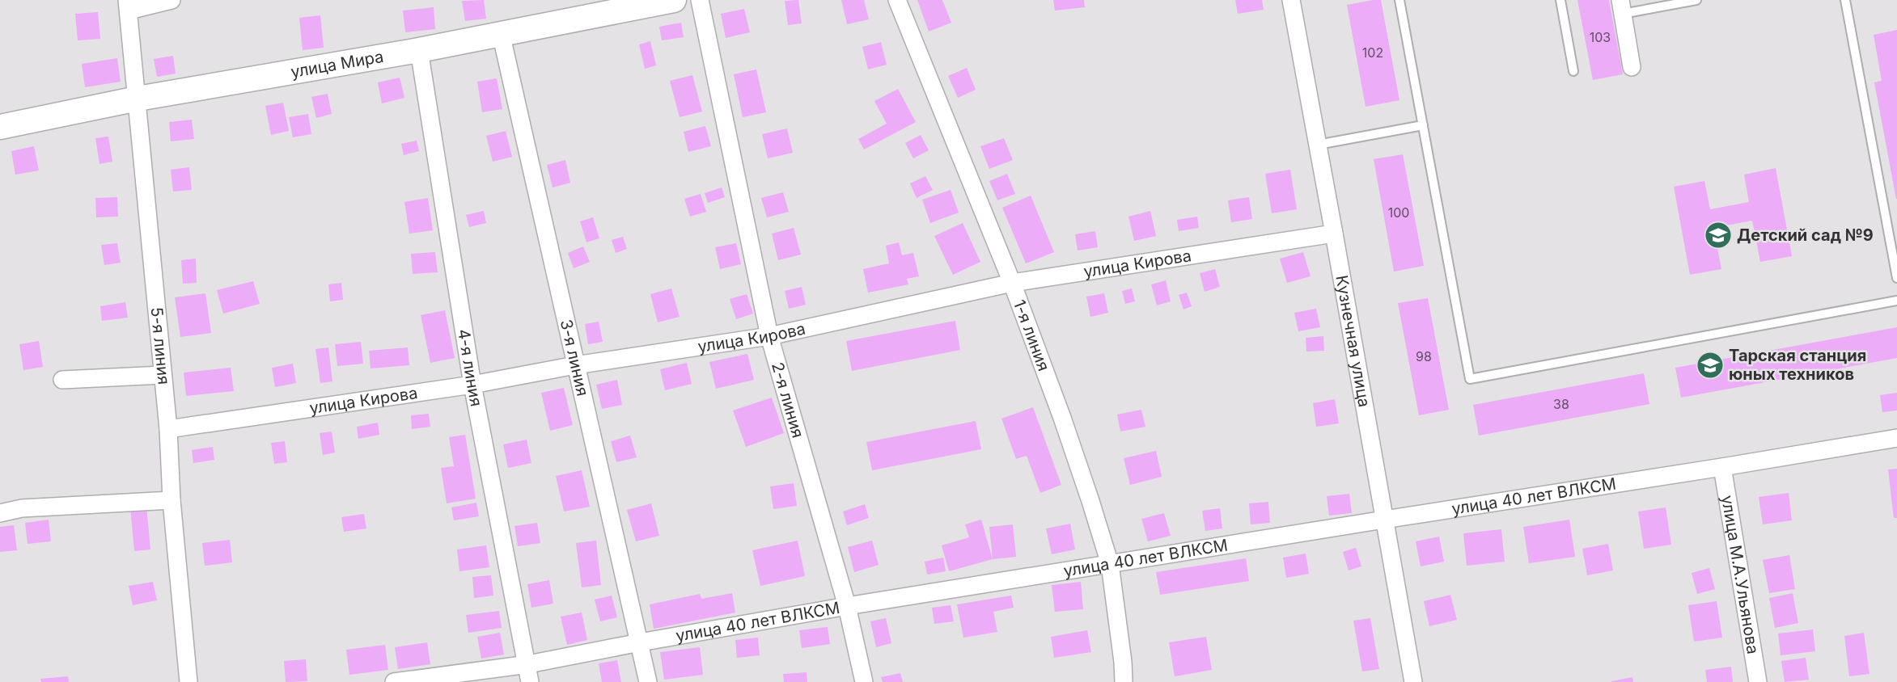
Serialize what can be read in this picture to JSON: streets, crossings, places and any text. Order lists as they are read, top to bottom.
{
  "streets": {
    "main road": ["улица Мира"],
    "street": [
      "улица Кирова",
      "1-я линия",
      "Кузнечная улица",
      "5-я линия",
      "3-я линия",
      "4-я линия",
      "2-я линия",
      "улица 40 лет ВЛКСМ",
      "улица М.А.Ульянова"
    ]
  },
  "crossings": [
    ["улица Мира", "5-я линия"],
    ["улица Мира", "3-я линия"],
    ["улица Мира", "4-я линия"],
    ["улица Кирова", "1-я линия"],
    ["улица Кирова", "Кузнечная улица"],
    ["улица Кирова", "5-я линия"],
    ["улица Кирова", "3-я линия"],
    ["улица Кирова", "4-я линия"],
    ["улица Кирова", "2-я линия"],
    ["1-я линия", "улица 40 лет ВЛКСМ"],
    ["Кузнечная улица", "улица 40 лет ВЛКСМ"],
    ["3-я линия", "улица 40 лет ВЛКСМ"],
    ["4-я линия", "улица 40 лет ВЛКСМ"],
    ["2-я линия", "улица 40 лет ВЛКСМ"],
    ["улица 40 лет ВЛКСМ", "улица М.А.Ульянова"]
  ],
  "places": {
    "school or university": ["Детский сад №9", "Тарская станция юных техников"]
  },
  "house_numbers": [
    "103",
    "102",
    "100",
    "98",
    "38"
  ]
}
